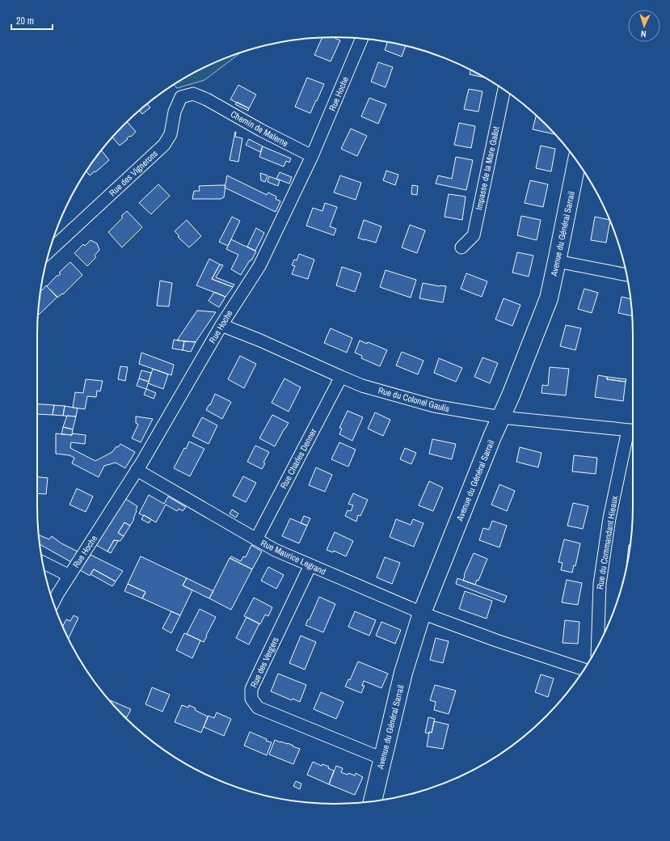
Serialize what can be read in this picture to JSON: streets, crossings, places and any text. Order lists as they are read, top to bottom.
{
  "streets": {
    "street": [
      "Rue Hoche",
      "Chemin de Malerne",
      "Impasse de la Mare Gallot",
      "Rue des Vignerons",
      "Avenue du Général Sarrail",
      "Rue du Colonel Gaulis",
      "Rue Charles Denner",
      "Rue du Commandant Hieaux",
      "Rue Maurice Legrand",
      "Rue des Vergers"
    ]
  },
  "crossings": [
    ["Rue Hoche", "Chemin de Malerne"],
    ["Rue Hoche", "Rue du Colonel Gaulis"],
    ["Rue Hoche", "Rue Maurice Legrand"],
    ["Chemin de Malerne", "Rue des Vignerons"],
    ["Avenue du Général Sarrail", "Rue du Colonel Gaulis"],
    ["Avenue du Général Sarrail", "Rue Maurice Legrand"],
    ["Avenue du Général Sarrail", "Rue des Vergers"],
    ["Rue du Colonel Gaulis", "Rue Charles Denner"],
    ["Rue du Colonel Gaulis", "Rue du Commandant Hieaux"],
    ["Rue Charles Denner", "Rue Maurice Legrand"],
    ["Rue Maurice Legrand", "Rue des Vergers"]
  ],
  "scale_bar": "20 m",
  "north": "bottom"
}
